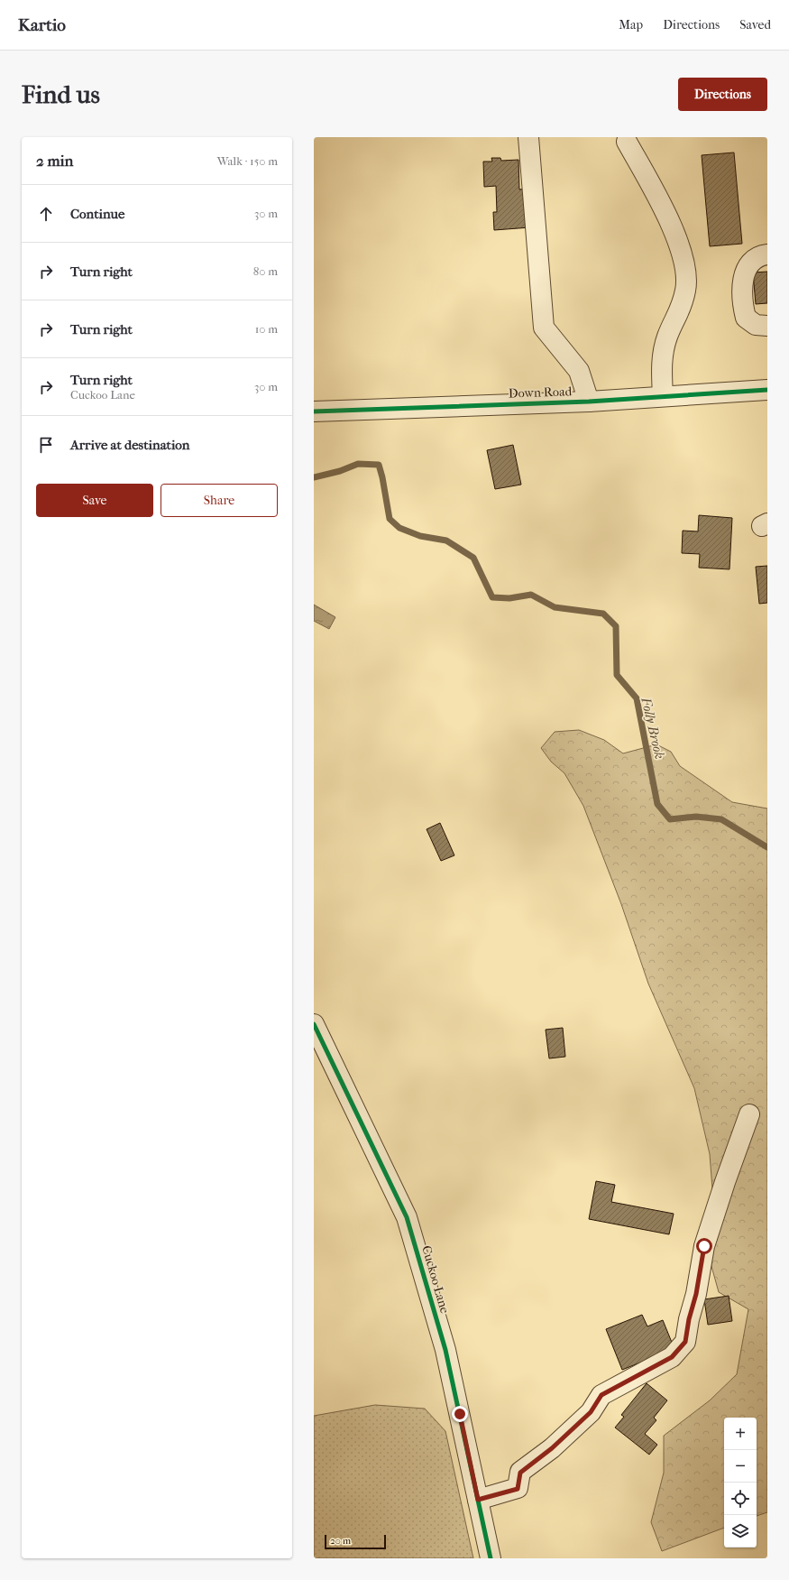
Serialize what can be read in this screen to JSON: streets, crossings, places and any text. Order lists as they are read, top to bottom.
{
  "streets": {
    "street": ["Down Road", "Cuckoo Lane"]
  },
  "water": ["Folly Brook"],
  "scale_bar": "20 m",
  "page": {
    "header": "Kartio",
    "nav": ["Map", "Directions", "Saved"],
    "buttons": [
      "Directions",
      ["Save", "Share"]
    ],
    "title": "Find us",
    "heading": ["2 min", "Walk · 150 m"],
    "list": [
      ["Continue", "30 m"],
      ["Turn right", "80 m"],
      ["Turn right", "10 m"],
      ["Turn right", "Cuckoo Lane", "30 m"],
      "Arrive at destination"
    ],
    "map_buttons": ["+", "−"],
    "scale": "20 m"
  }
}
